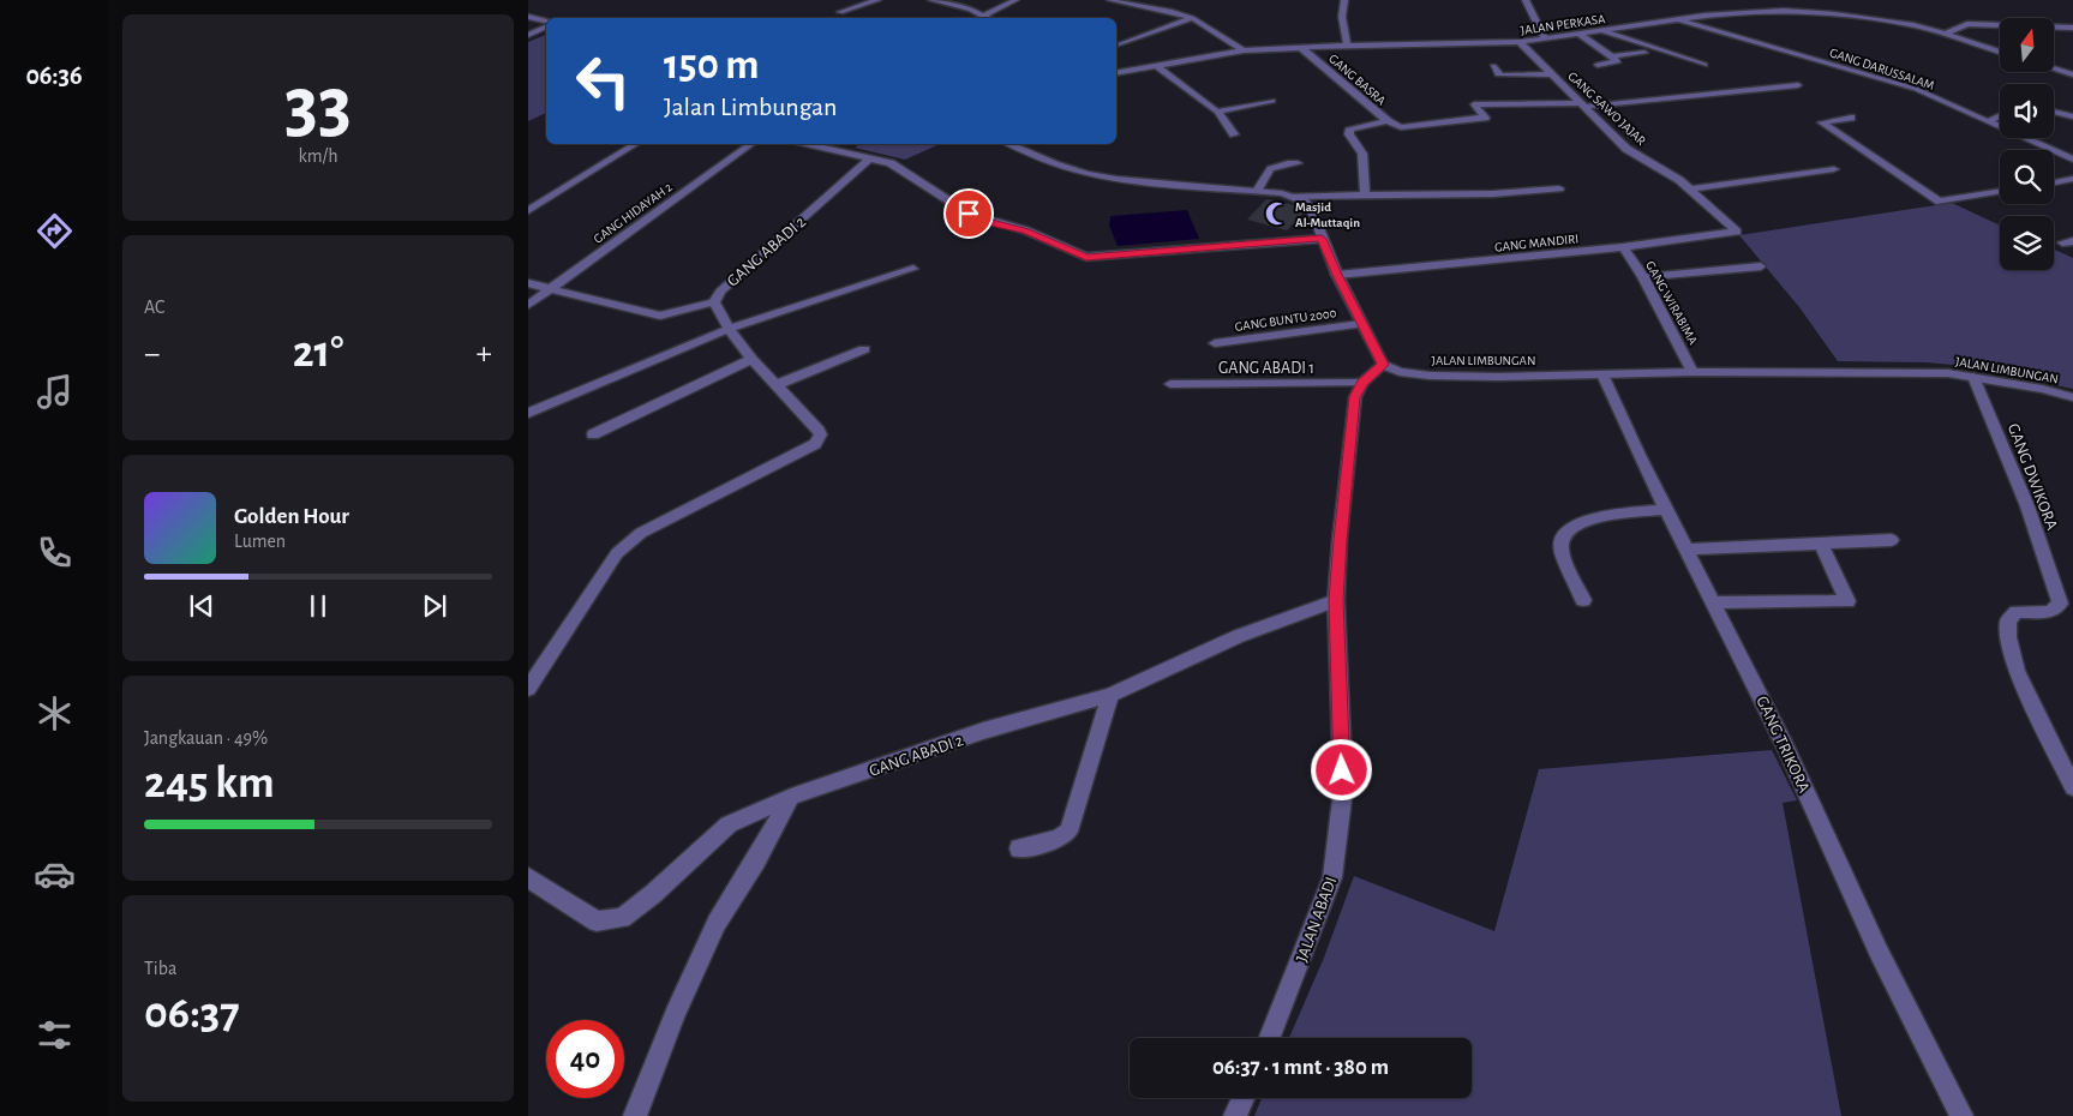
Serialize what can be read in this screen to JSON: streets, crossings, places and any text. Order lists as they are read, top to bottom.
{
  "streets": {
    "street": [
      "JALAN PERKASA",
      "GANG DARUSSALAM",
      "GANG BASRA",
      "GANG SAWO JAJAR",
      "GANG HIDAYAH 2",
      "GANG MANDIRI",
      "GANG ABADI 2",
      "GANG WIRABIMA",
      "GANG BUNTU 2000",
      "JALAN LIMBUNGAN",
      "GANG ABADI 1",
      "GANG DWIKORA",
      "GANG TRIKORA",
      "JALAN ABADI"
    ]
  },
  "crossings": [
    ["JALAN PERKASA", "GANG DARUSSALAM"],
    ["JALAN PERKASA", "GANG BASRA"],
    ["JALAN PERKASA", "GANG SAWO JAJAR"],
    ["GANG BASRA", "GANG SAWO JAJAR"],
    ["GANG SAWO JAJAR", "GANG MANDIRI"],
    ["GANG MANDIRI", "GANG WIRABIMA"],
    ["GANG ABADI 2", "JALAN ABADI"],
    ["GANG WIRABIMA", "JALAN LIMBUNGAN"],
    ["JALAN LIMBUNGAN", "GANG DWIKORA"],
    ["JALAN LIMBUNGAN", "GANG TRIKORA"],
    ["JALAN LIMBUNGAN", "JALAN ABADI"],
    ["GANG ABADI 1", "JALAN ABADI"]
  ],
  "places": {
    "mosque": ["Masjid Al-Muttaqin"]
  },
  "north": "top",
  "page": {
    "tabs": "06:36",
    "tile": [
      ["33", "km/h"],
      "AC",
      ["Jangkauan · 49%", "245 km"],
      ["Tiba", "06:37"]
    ],
    "turn": ["150 m", "Jalan Limbungan"],
    "heat": ["−", "21°", "+"],
    "song": ["Golden Hour", "Lumen"],
    "limit": "40",
    "trip": "06:37 · 1 mnt · 380 m"
  }
}
